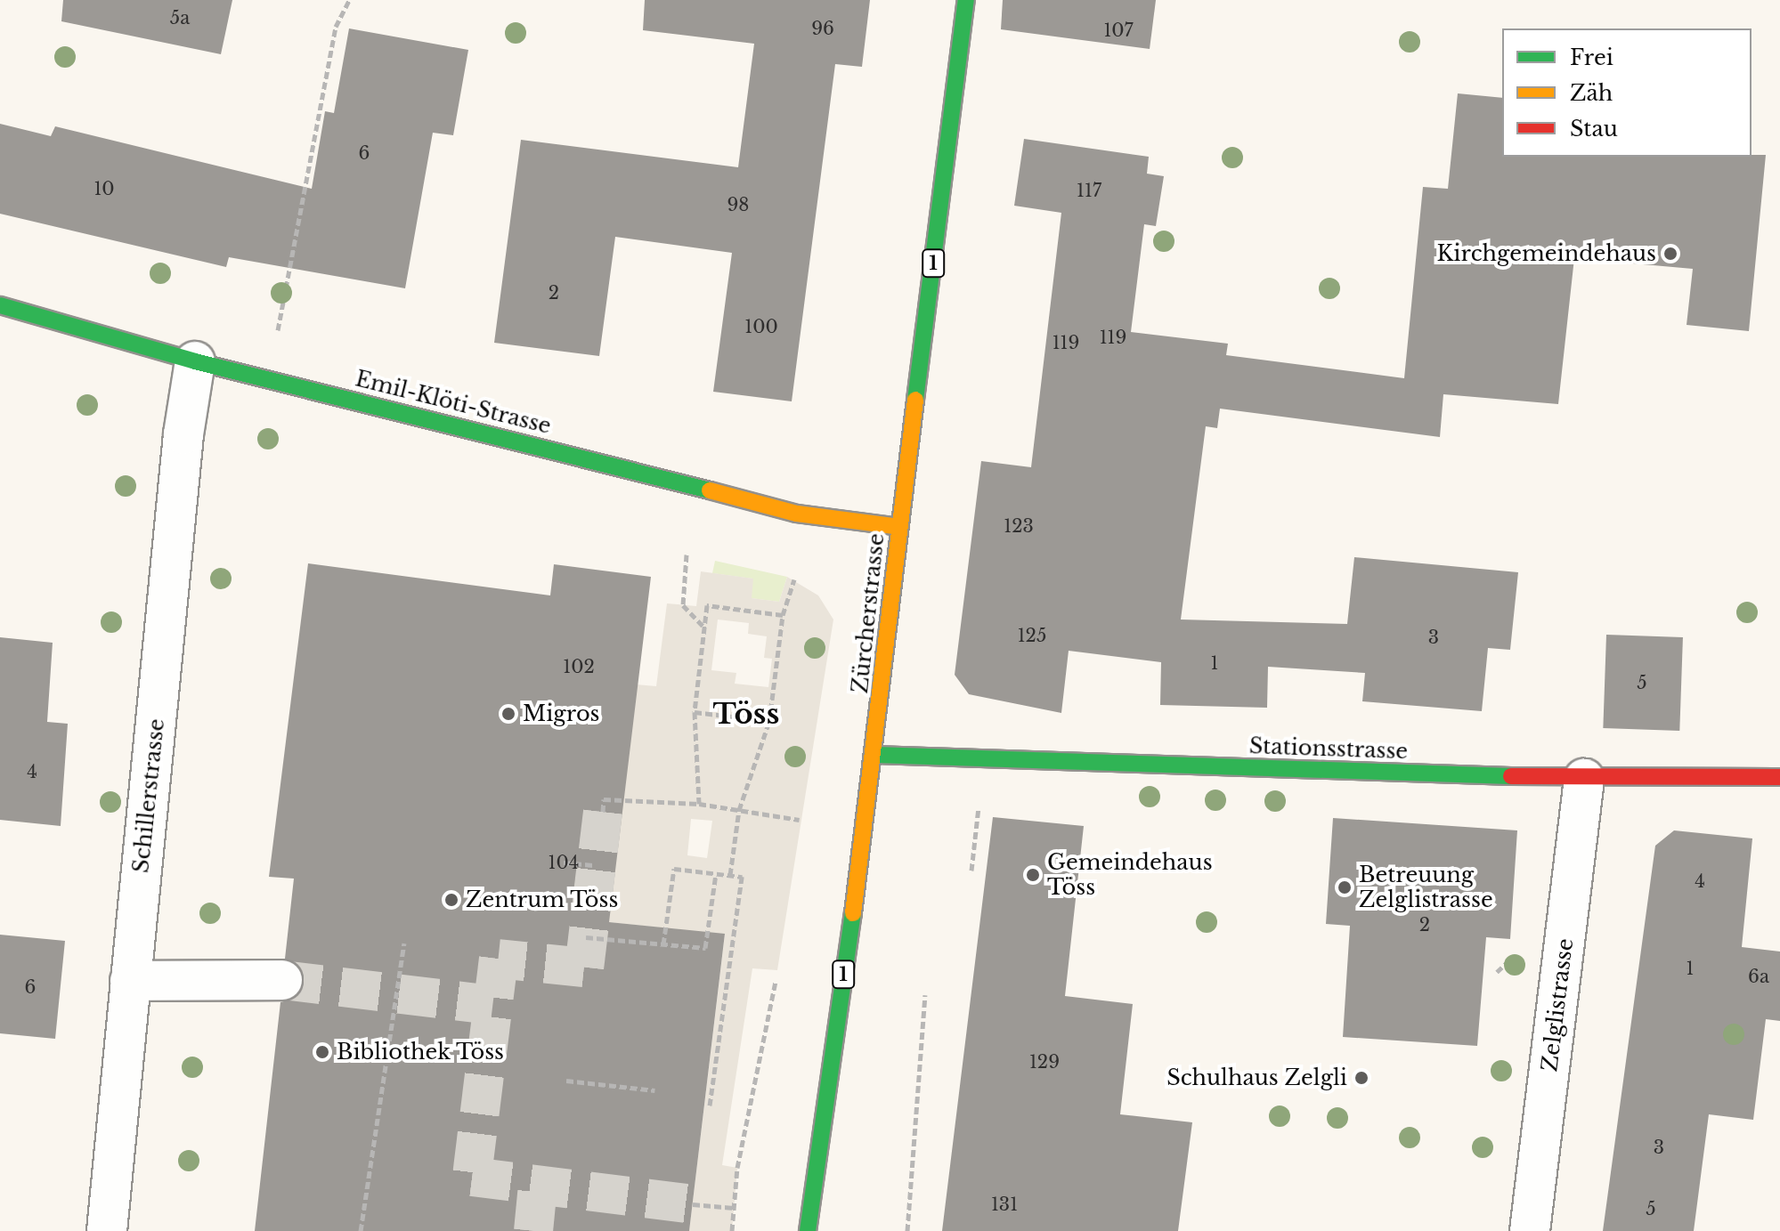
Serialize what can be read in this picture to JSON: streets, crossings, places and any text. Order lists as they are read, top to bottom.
{
  "streets": {
    "street": [
      "1",
      "Emil-Klöti-Strasse",
      "Zürcherstrasse",
      "Stationsstrasse",
      "Schillerstrasse",
      "Zelglistrasse"
    ]
  },
  "crossings": [
    ["Emil-Klöti-Strasse", "Zürcherstrasse"],
    ["Emil-Klöti-Strasse", "Schillerstrasse"],
    ["Zürcherstrasse", "Stationsstrasse"],
    ["Stationsstrasse", "Zelglistrasse"]
  ],
  "districts": ["Töss"],
  "places": [
    "Kirchgemeindehaus",
    "Migros",
    "Gemeindehaus Töss",
    "Betreuung Zelglistrasse",
    "Zentrum Töss",
    "Bibliothek Töss",
    "Schulhaus Zelgli"
  ],
  "house_numbers": [
    "5a",
    "96",
    "107",
    "6",
    "10",
    "117",
    "98",
    "2",
    "100",
    "119",
    "119",
    "123",
    "125",
    "3",
    "1",
    "102",
    "5",
    "4",
    "104",
    "4",
    "2",
    "1",
    "6a",
    "6",
    "129",
    "3",
    "131",
    "5"
  ],
  "legend": ["Frei", "Zäh", "Stau"]
}
